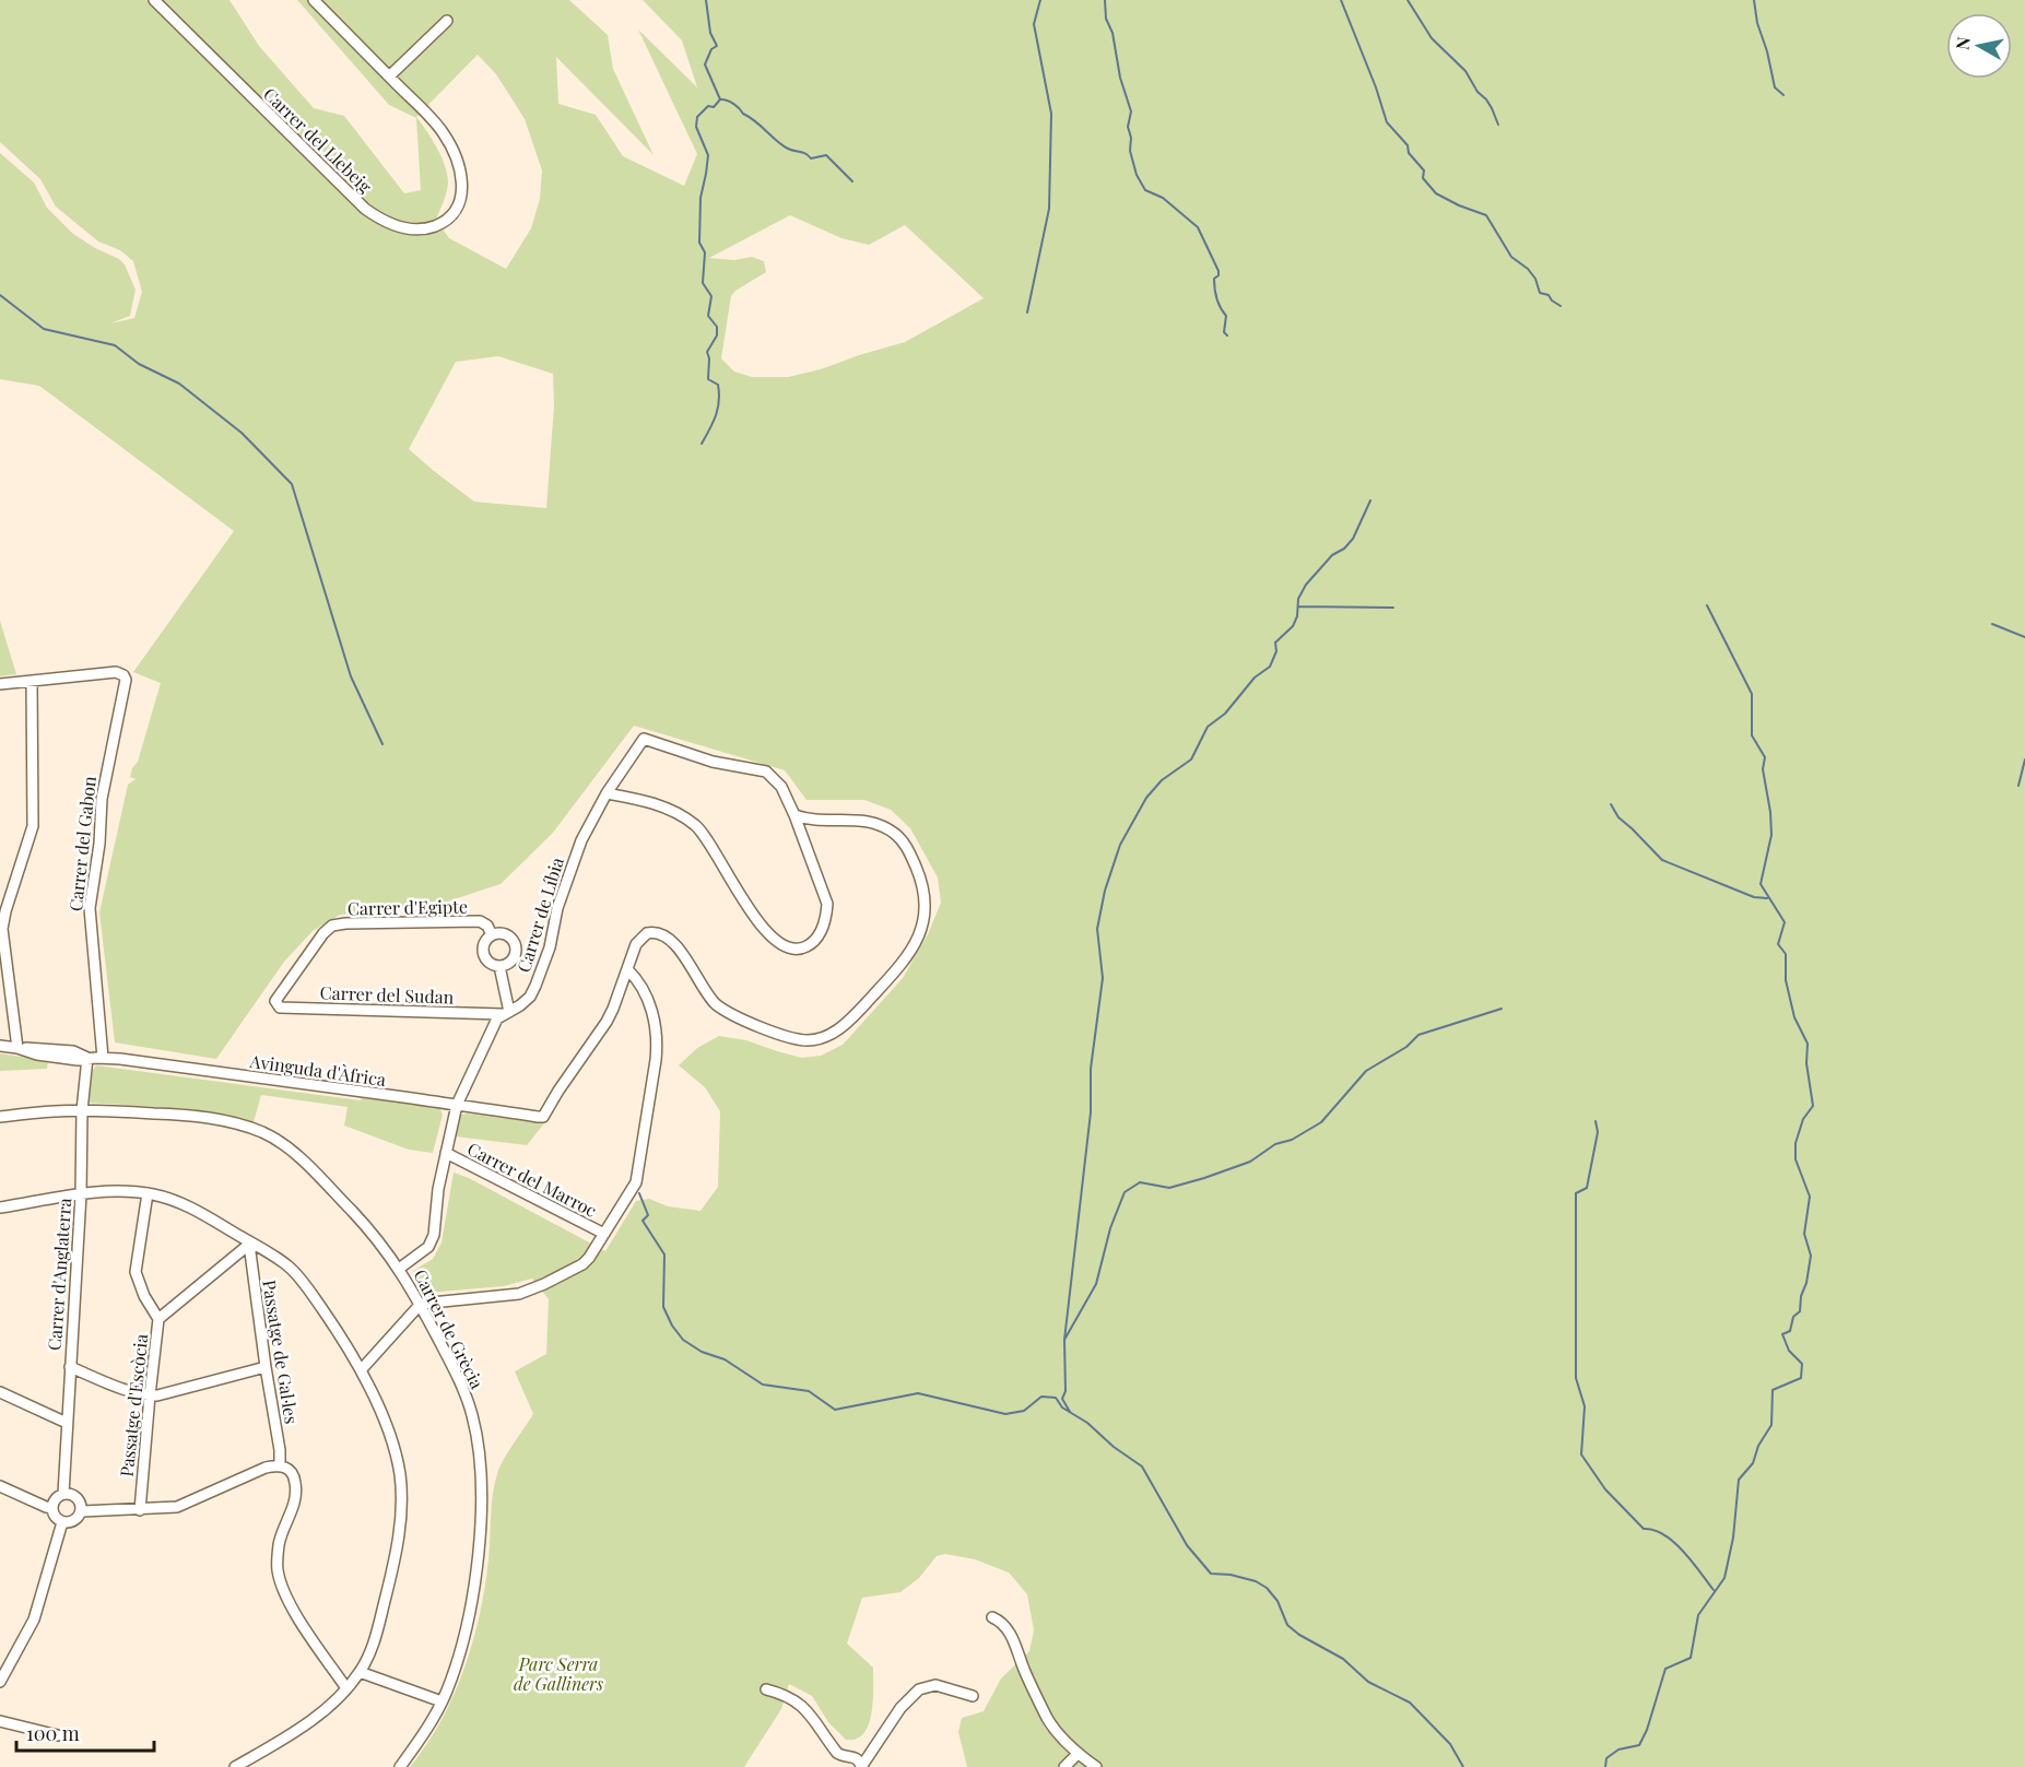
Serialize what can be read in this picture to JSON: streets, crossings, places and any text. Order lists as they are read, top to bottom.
{
  "streets": {
    "street": [
      "Carrer del Llebeig",
      "Carrer del Gabon",
      "Carrer d'Egipte",
      "Carrer de Líbia",
      "Carrer del Sudan",
      "Avinguda d'Àfrica",
      "Carrer del Marroc",
      "Carrer d'Anglaterra",
      "Carrer de Grècia",
      "Passatge de Gal·les",
      "Passatge d'Escòcia"
    ]
  },
  "crossings": [
    ["Carrer del Gabon", "Avinguda d'Àfrica"],
    ["Carrer d'Egipte", "Carrer del Sudan"],
    ["Carrer de Líbia", "Carrer del Sudan"],
    ["Carrer de Líbia", "Avinguda d'Àfrica"],
    ["Carrer de Líbia", "Carrer del Marroc"],
    ["Carrer de Líbia", "Carrer de Grècia"],
    ["Avinguda d'Àfrica", "Carrer d'Anglaterra"],
    ["Carrer d'Anglaterra", "Carrer de Grècia"]
  ],
  "parks": ["Parc Serra de Galliners"],
  "scale_bar": "100 m",
  "north": "left"
}
